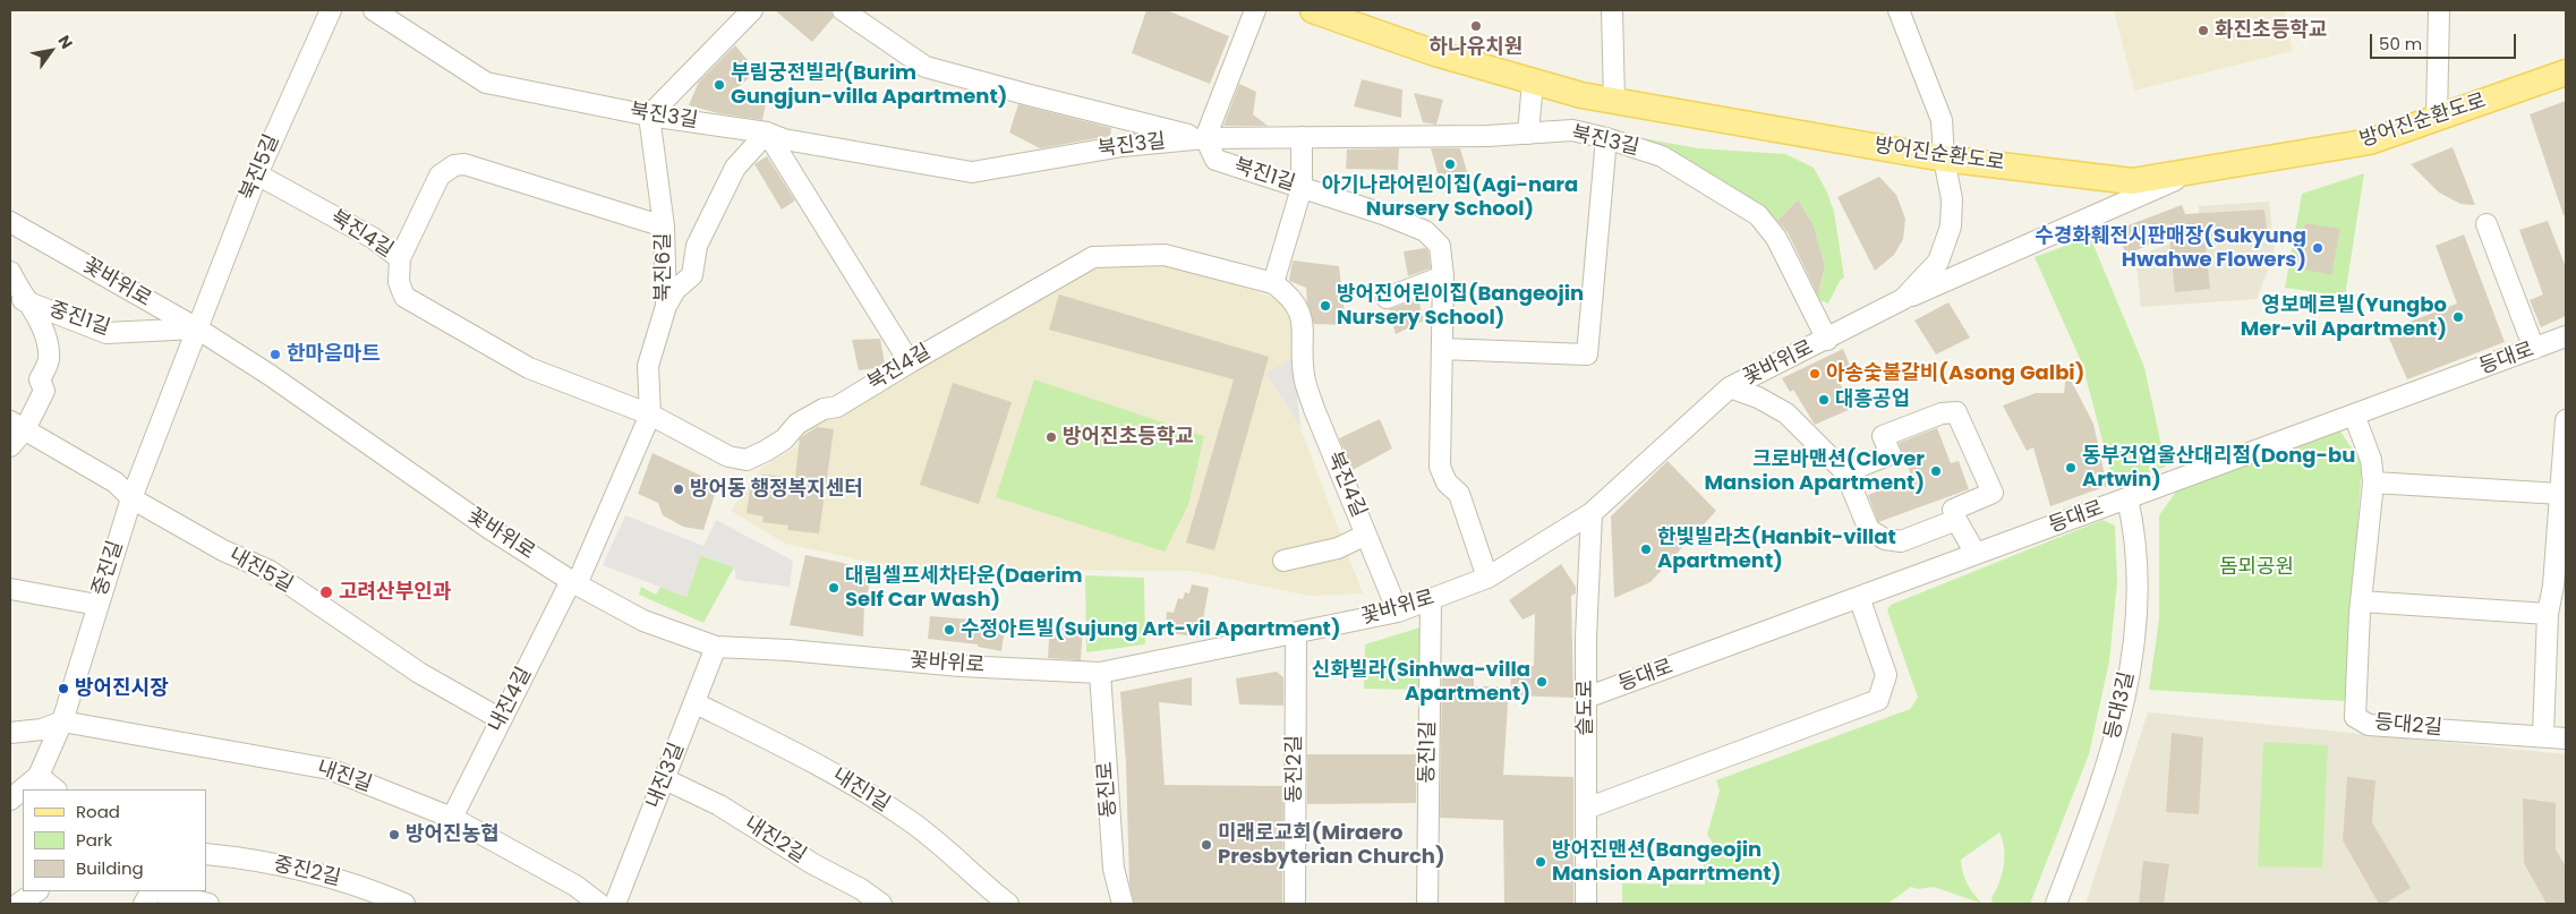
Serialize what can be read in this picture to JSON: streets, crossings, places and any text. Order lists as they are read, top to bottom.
{
  "streets": {
    "main road": ["방어진순환도로"],
    "street": [
      "북진3길",
      "북진5길",
      "북진1길",
      "북진4길",
      "북진6길",
      "꽃바위로",
      "중진1길",
      "등대로",
      "중진길",
      "내진5길",
      "내진4길",
      "등대3길",
      "슬도로",
      "등대2길",
      "동진1길",
      "동진2길",
      "내진3길",
      "내진길",
      "동진로",
      "내진1길",
      "내진2길",
      "중진2길"
    ]
  },
  "crossings": [
    ["북진3길", "북진1길"],
    ["북진3길", "북진6길"],
    ["북진3길", "꽃바위로"],
    ["방어진순환도로", "꽃바위로"],
    ["북진5길", "북진4길"],
    ["북진5길", "꽃바위로"],
    ["북진5길", "중진1길"],
    ["북진5길", "중진길"],
    ["북진1길", "꽃바위로"],
    ["북진4길", "북진6길"],
    ["북진4길", "꽃바위로"],
    ["북진6길", "꽃바위로"],
    ["북진6길", "내진4길"],
    ["꽃바위로", "중진1길"],
    ["꽃바위로", "중진길"],
    ["꽃바위로", "내진4길"],
    ["꽃바위로", "슬도로"],
    ["꽃바위로", "동진1길"],
    ["꽃바위로", "동진2길"],
    ["꽃바위로", "내진3길"],
    ["꽃바위로", "동진로"],
    ["중진1길", "중진길"],
    ["중진1길", "내진5길"],
    ["등대로", "등대3길"],
    ["등대로", "슬도로"],
    ["등대로", "등대2길"],
    ["중진길", "내진5길"],
    ["중진길", "내진길"],
    ["내진5길", "내진4길"],
    ["내진4길", "내진길"],
    ["내진3길", "내진1길"],
    ["내진3길", "내진2길"]
  ],
  "parks": ["돔뫼공원"],
  "places": [
    "하나유치원",
    "화진초등학교",
    "부림궁전빌라(Burim Gungjun-villa Apartment)",
    "아기나라어린이집(Agi-nara Nursery School)",
    "수경화훼전시판매장(Sukyung Hwahwe Flowers)",
    "방어진어린이집(Bangeojin Nursery School)",
    "영보메르빌(Yungbo Mer-vil Apartment)",
    "한마음마트",
    "아송숯불갈비(Asong Galbi)",
    "대흥공업",
    "방어진초등학교",
    "동부건업울산대리점(Dong-bu Artwin)",
    "크로바맨션(Clover Mansion Apartment)",
    "방어동 행정복지센터",
    "한빛빌라츠(Hanbit-villat Apartment)",
    "대림셀프세차타운(Daerim Self Car Wash)",
    "고려산부인과",
    "수정아트빌(Sujung Art-vil Apartment)",
    "신화빌라(Sinhwa-villa Apartment)",
    "방어진시장",
    "방어진농협",
    "미래로교회(Miraero Presbyterian Church)",
    "방어진맨션(Bangeojin Mansion Aparrtment)"
  ],
  "legend": ["Road", "Park", "Building"],
  "scale_bar": "50 m",
  "north": "top right"
}
